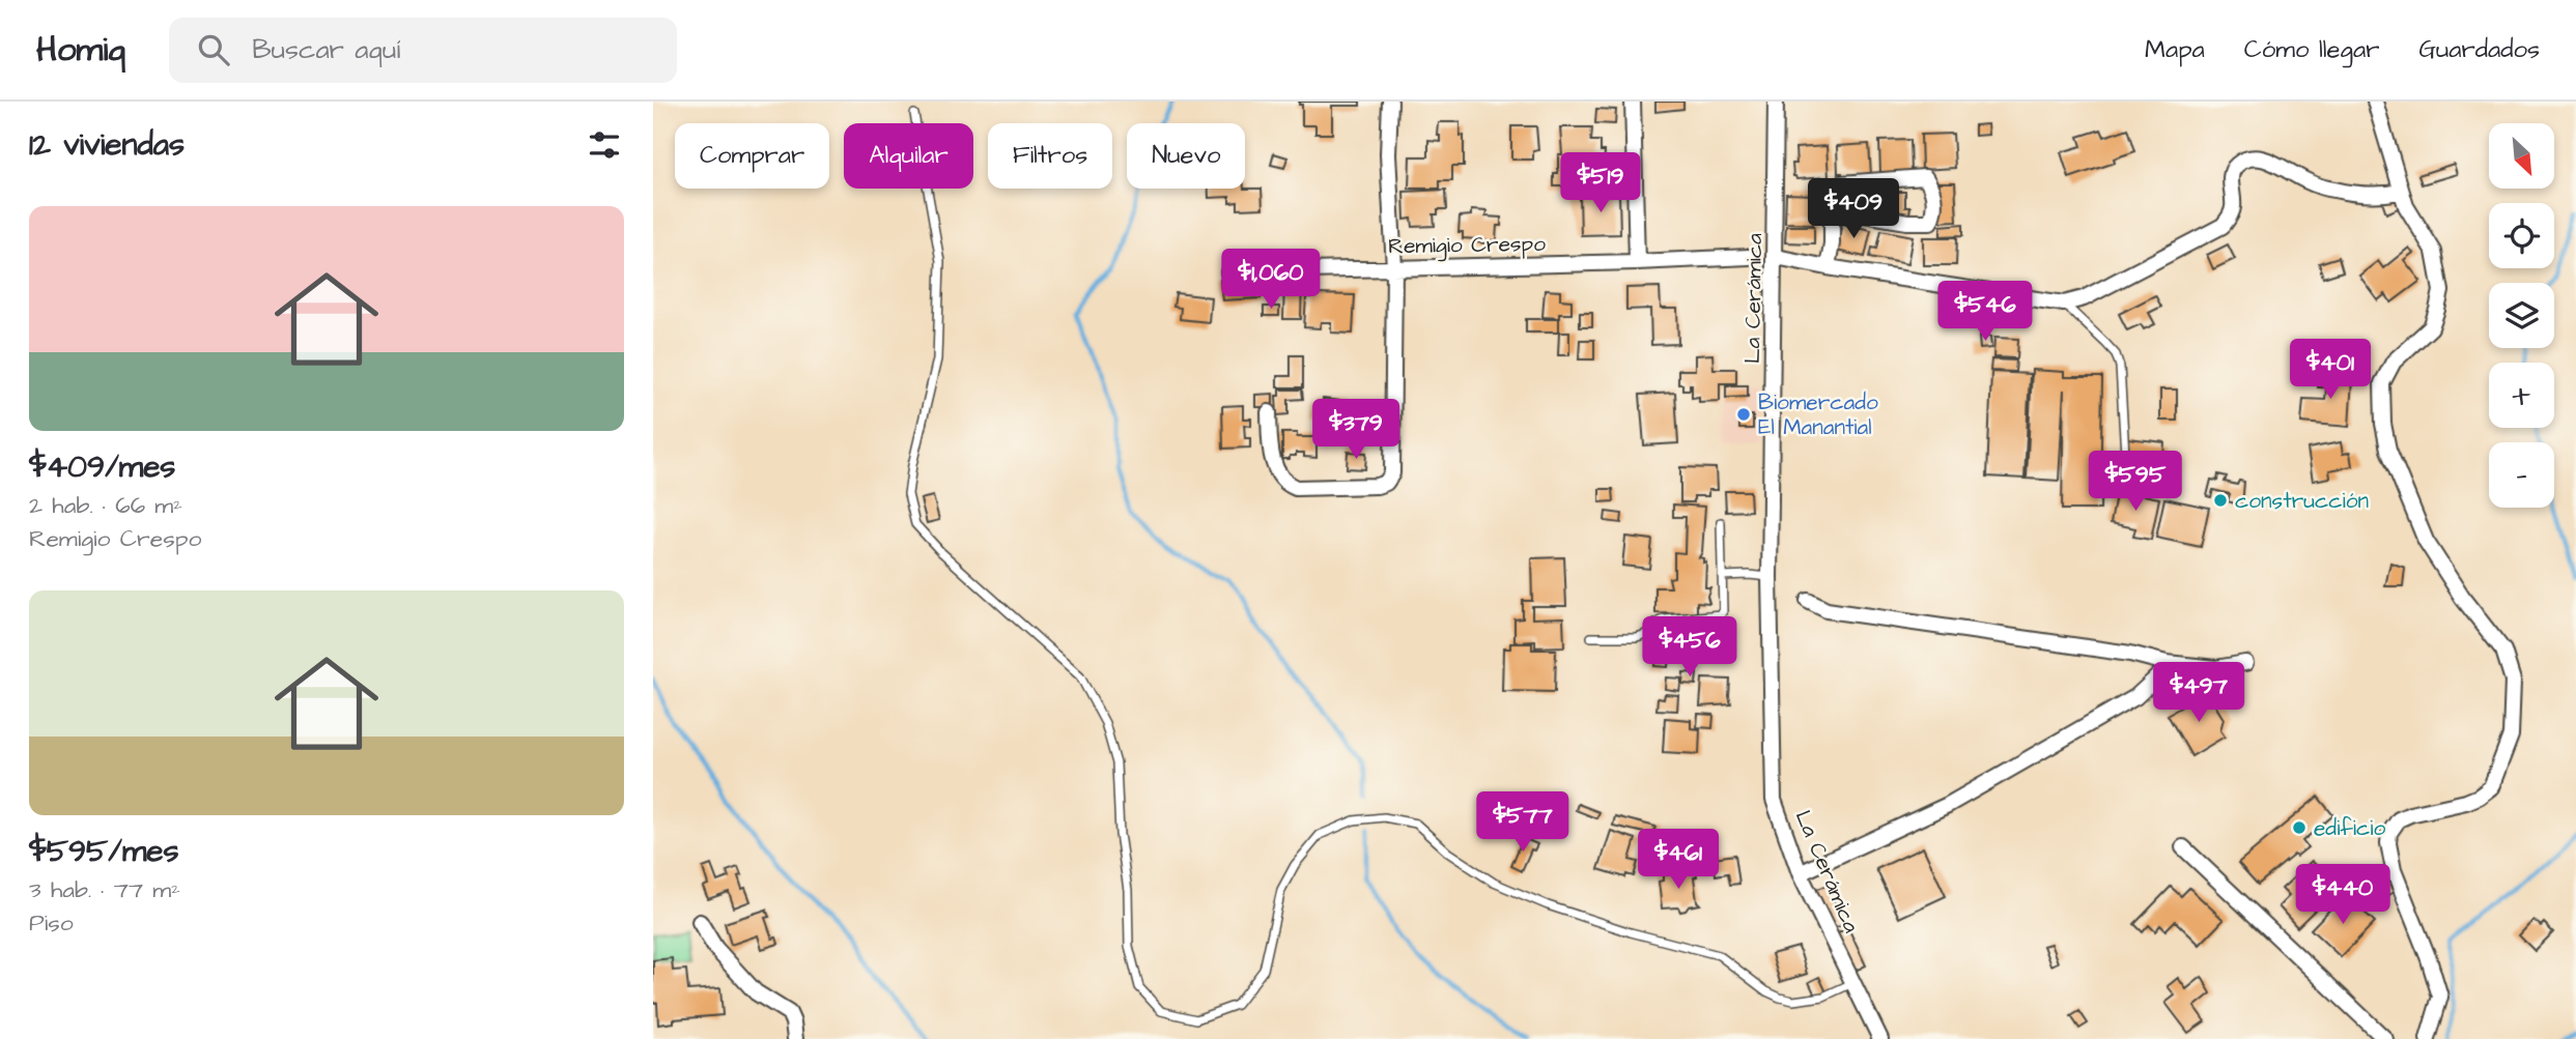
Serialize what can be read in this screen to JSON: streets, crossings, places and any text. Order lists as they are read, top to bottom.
{
  "streets": {
    "street": ["Remigio Crespo", "La Cerámica"]
  },
  "places": ["Biomercado El Manantial", "construcción", "edificio"],
  "north": "bottom right",
  "page": {
    "header": "Homiq",
    "search": "Buscar aquí",
    "nav": ["Mapa", "Cómo llegar", "Guardados"],
    "heading": "12 viviendas",
    "map_buttons": ["+", "−"],
    "chip": [
      "Comprar",
      "Alquilar",
      "Filtros",
      "Nuevo"
    ],
    "price": [
      "$519",
      "$409",
      "$1,060",
      "$546",
      "$401",
      "$379",
      "$595",
      "$456",
      "$497",
      "$577",
      "$461",
      "$440"
    ],
    "list": [
      {
        "name": "$409/mes",
        "note": "2 hab. · 66 m² · Remigio Crespo"
      },
      {
        "name": "$595/mes",
        "note": "3 hab. · 77 m² · Piso"
      }
    ]
  }
}
